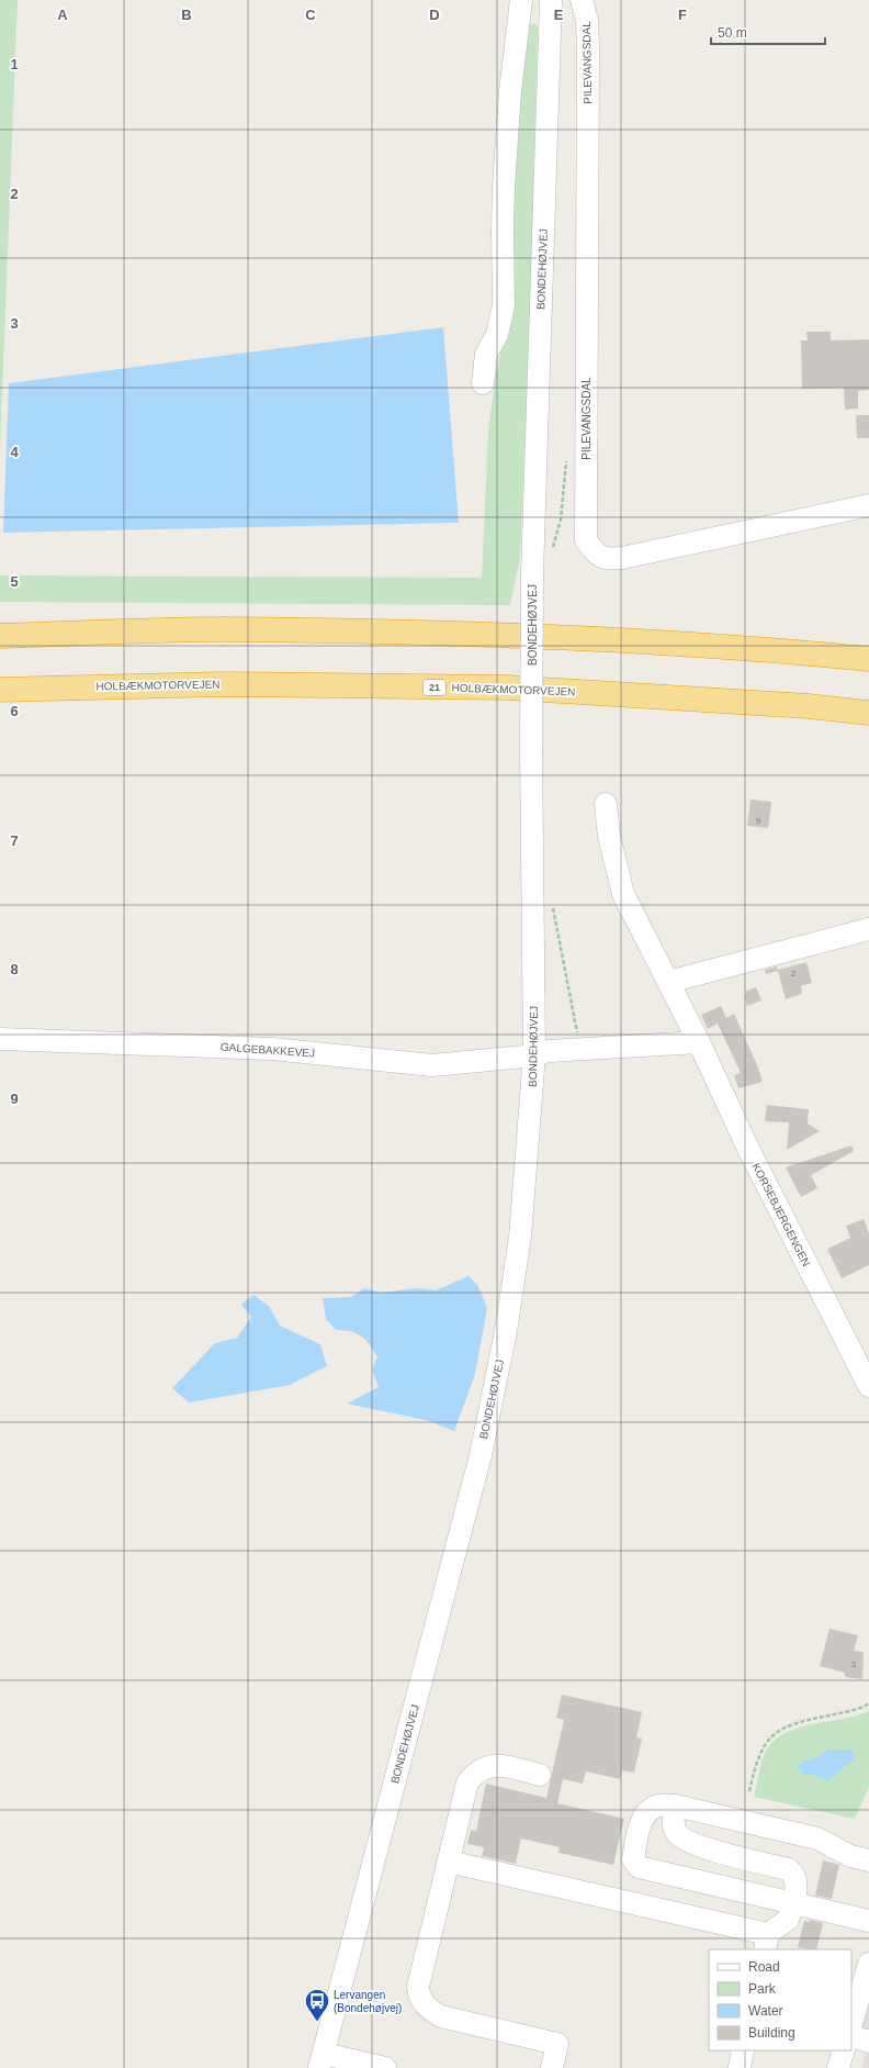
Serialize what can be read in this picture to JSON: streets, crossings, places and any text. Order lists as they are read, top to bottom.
{
  "streets": {
    "highway": ["HOLBÆKMOTORVEJEN", "21"],
    "street": [
      "PILEVANGSDAL",
      "BONDEHØJVEJ",
      "GALGEBAKKEVEJ",
      "KORSEBJERGENGEN"
    ]
  },
  "crossings": [
    ["BONDEHØJVEJ", "GALGEBAKKEVEJ"]
  ],
  "places": {
    "bus stop": ["Lervangen (Bondehøjvej)"]
  },
  "house_numbers": ["9", "2", "3"],
  "legend": [
    "Road",
    "Park",
    "Water",
    "Building"
  ],
  "scale_bar": "50 m",
  "grid": {
    "columns": [
      "A",
      "B",
      "C",
      "D",
      "E",
      "F"
    ],
    "rows": [
      "1",
      "2",
      "3",
      "4",
      "5",
      "6",
      "7",
      "8",
      "9"
    ]
  }
}
